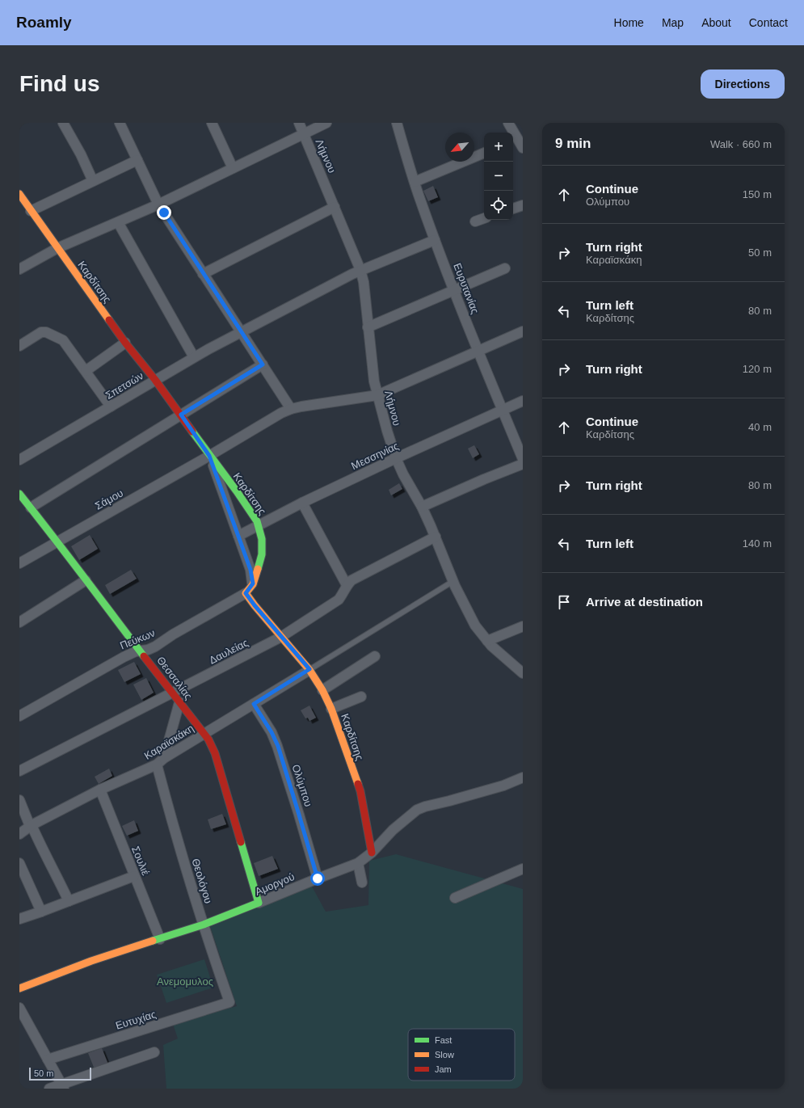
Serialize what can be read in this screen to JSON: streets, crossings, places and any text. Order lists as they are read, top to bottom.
{
  "streets": {
    "street": [
      "Λήμνου",
      "Καρδίτσης",
      "Ευρυτανίας",
      "Σπετσών",
      "Μεσσηνίας",
      "Σάμου",
      "Πεύκων",
      "Δαυλείας",
      "Θεσσαλίας",
      "Καραϊσκάκη",
      "Ολύμπου",
      "Σουλιέ",
      "Θεολόγου",
      "Αμοργού",
      "Ευτυχίας"
    ]
  },
  "crossings": [
    ["Λήμνου", "Σπετσών"],
    ["Λήμνου", "Μεσσηνίας"],
    ["Λήμνου", "Σάμου"],
    ["Λήμνου", "Δαυλείας"],
    ["Καρδίτσης", "Σπετσών"],
    ["Καρδίτσης", "Μεσσηνίας"],
    ["Καρδίτσης", "Σάμου"],
    ["Καρδίτσης", "Πεύκων"],
    ["Καρδίτσης", "Δαυλείας"],
    ["Καρδίτσης", "Καραϊσκάκη"],
    ["Καρδίτσης", "Αμοργού"],
    ["Ευρυτανίας", "Σπετσών"],
    ["Ευρυτανίας", "Μεσσηνίας"],
    ["Ευρυτανίας", "Σάμου"],
    ["Σάμου", "Θεσσαλίας"],
    ["Πεύκων", "Θεσσαλίας"],
    ["Δαυλείας", "Θεσσαλίας"],
    ["Θεσσαλίας", "Καραϊσκάκη"],
    ["Θεσσαλίας", "Αμοργού"],
    ["Καραϊσκάκη", "Ολύμπου"],
    ["Καραϊσκάκη", "Σουλιέ"],
    ["Καραϊσκάκη", "Θεολόγου"],
    ["Ολύμπου", "Αμοργού"],
    ["Σουλιέ", "Αμοργού"],
    ["Θεολόγου", "Αμοργού"],
    ["Θεολόγου", "Ευτυχίας"]
  ],
  "parks": ["Ανεμομυλος"],
  "legend": ["Fast", "Slow", "Jam"],
  "scale_bar": "50 m",
  "north": "bottom left",
  "page": {
    "header": "Roamly",
    "nav": [
      "Home",
      "Map",
      "About",
      "Contact"
    ],
    "buttons": "Directions",
    "title": "Find us",
    "heading": ["9 min", "Walk · 660 m"],
    "map_buttons": ["+", "−"],
    "list": [
      ["Continue", "Ολύμπου", "150 m"],
      ["Turn right", "Καραϊσκάκη", "50 m"],
      ["Turn left", "Καρδίτσης", "80 m"],
      ["Turn right", "120 m"],
      ["Continue", "Καρδίτσης", "40 m"],
      ["Turn right", "80 m"],
      ["Turn left", "140 m"],
      "Arrive at destination"
    ],
    "scale": "50 m"
  }
}
